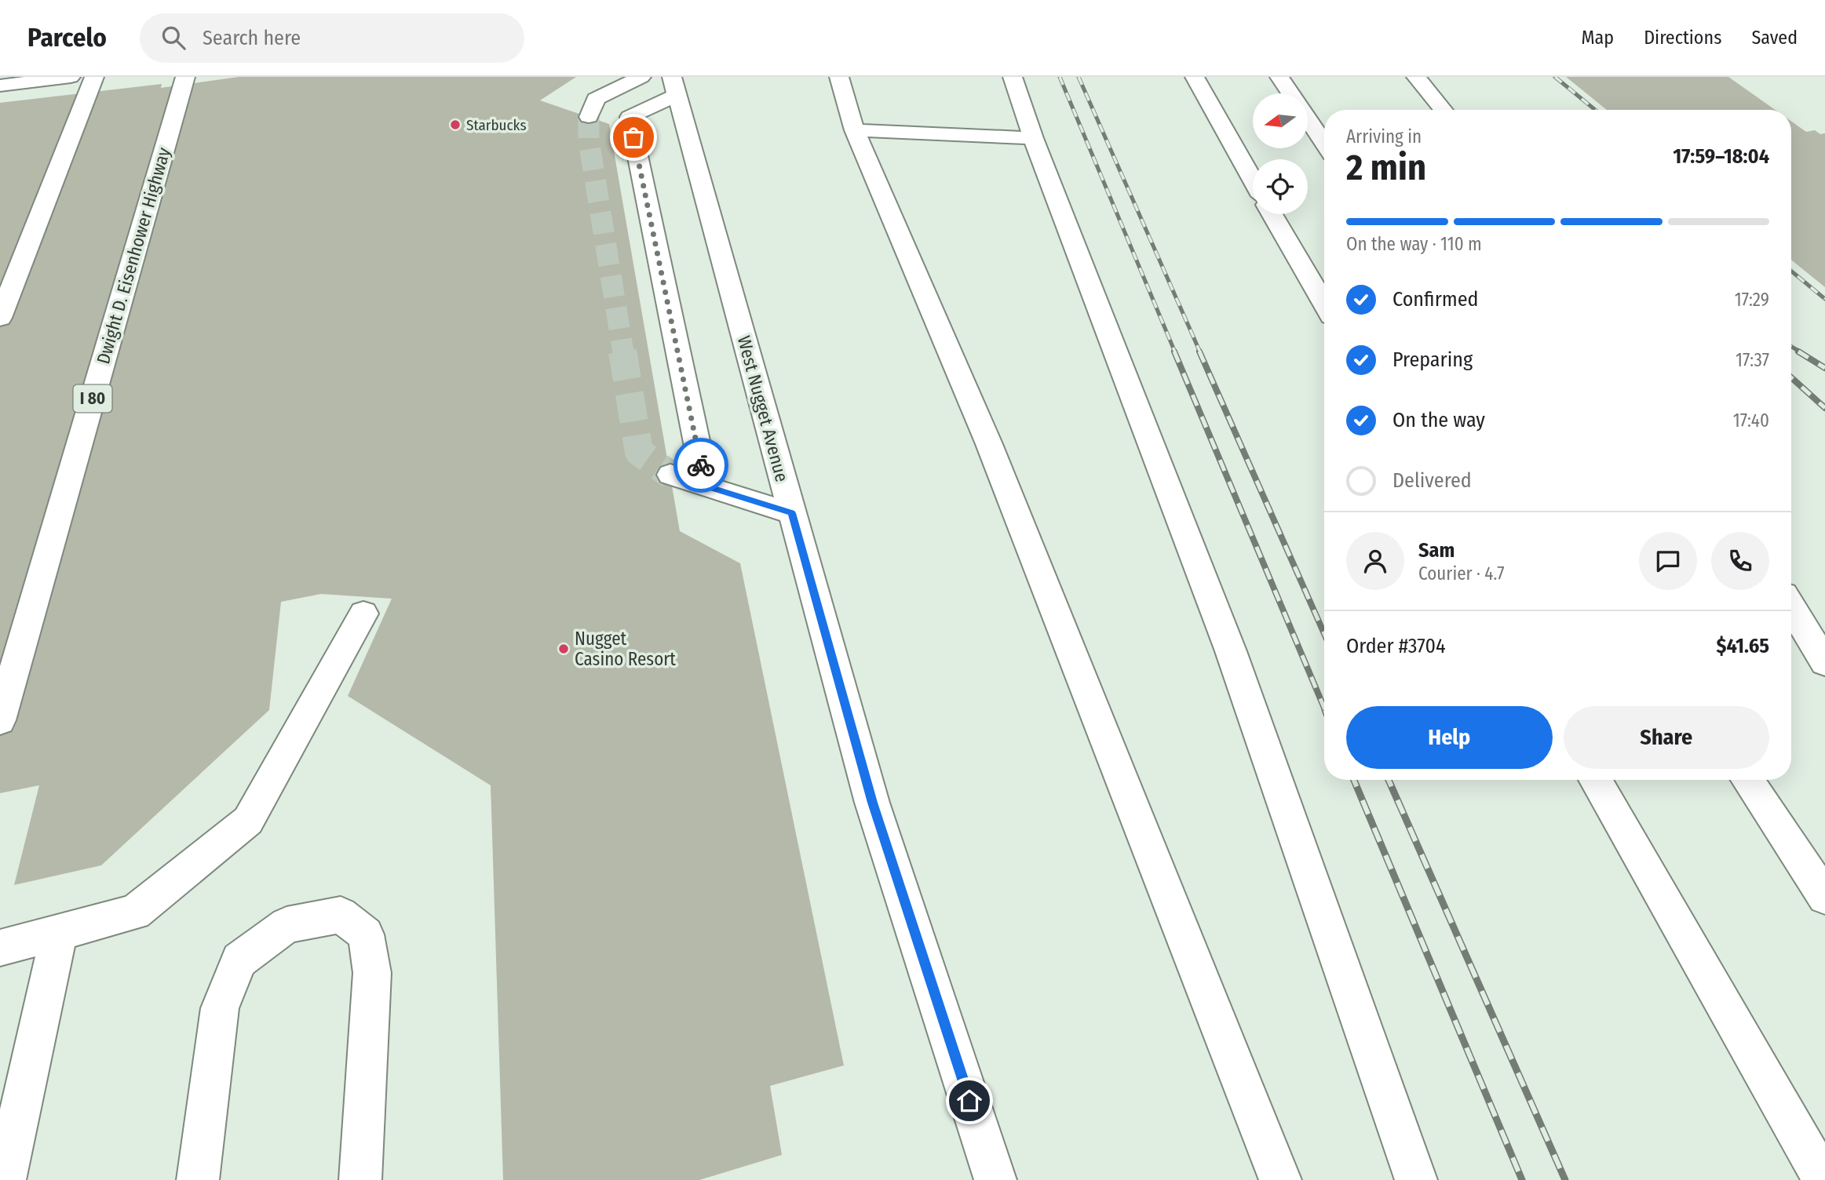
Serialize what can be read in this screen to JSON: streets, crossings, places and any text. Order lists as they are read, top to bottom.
{
  "streets": {
    "main road": ["Dwight D. Eisenhower Highway", "I 80", "West Nugget Avenue"]
  },
  "places": ["Starbucks", "Nugget Casino Resort"],
  "north": "left",
  "page": {
    "header": "Parcelo",
    "search": "Search here",
    "nav": ["Map", "Directions", "Saved"],
    "heading": ["2 min", "Arriving in", "17:59–18:04"],
    "panel": [
      "Sam",
      "Courier · 4.7",
      "Order #3704",
      "$41.65"
    ],
    "bar": "On the way · 110 m",
    "list": [
      ["Confirmed", "17:29"],
      ["Preparing", "17:37"],
      ["On the way", "17:40"],
      "Delivered"
    ],
    "buttons": ["Help", "Share"]
  }
}
